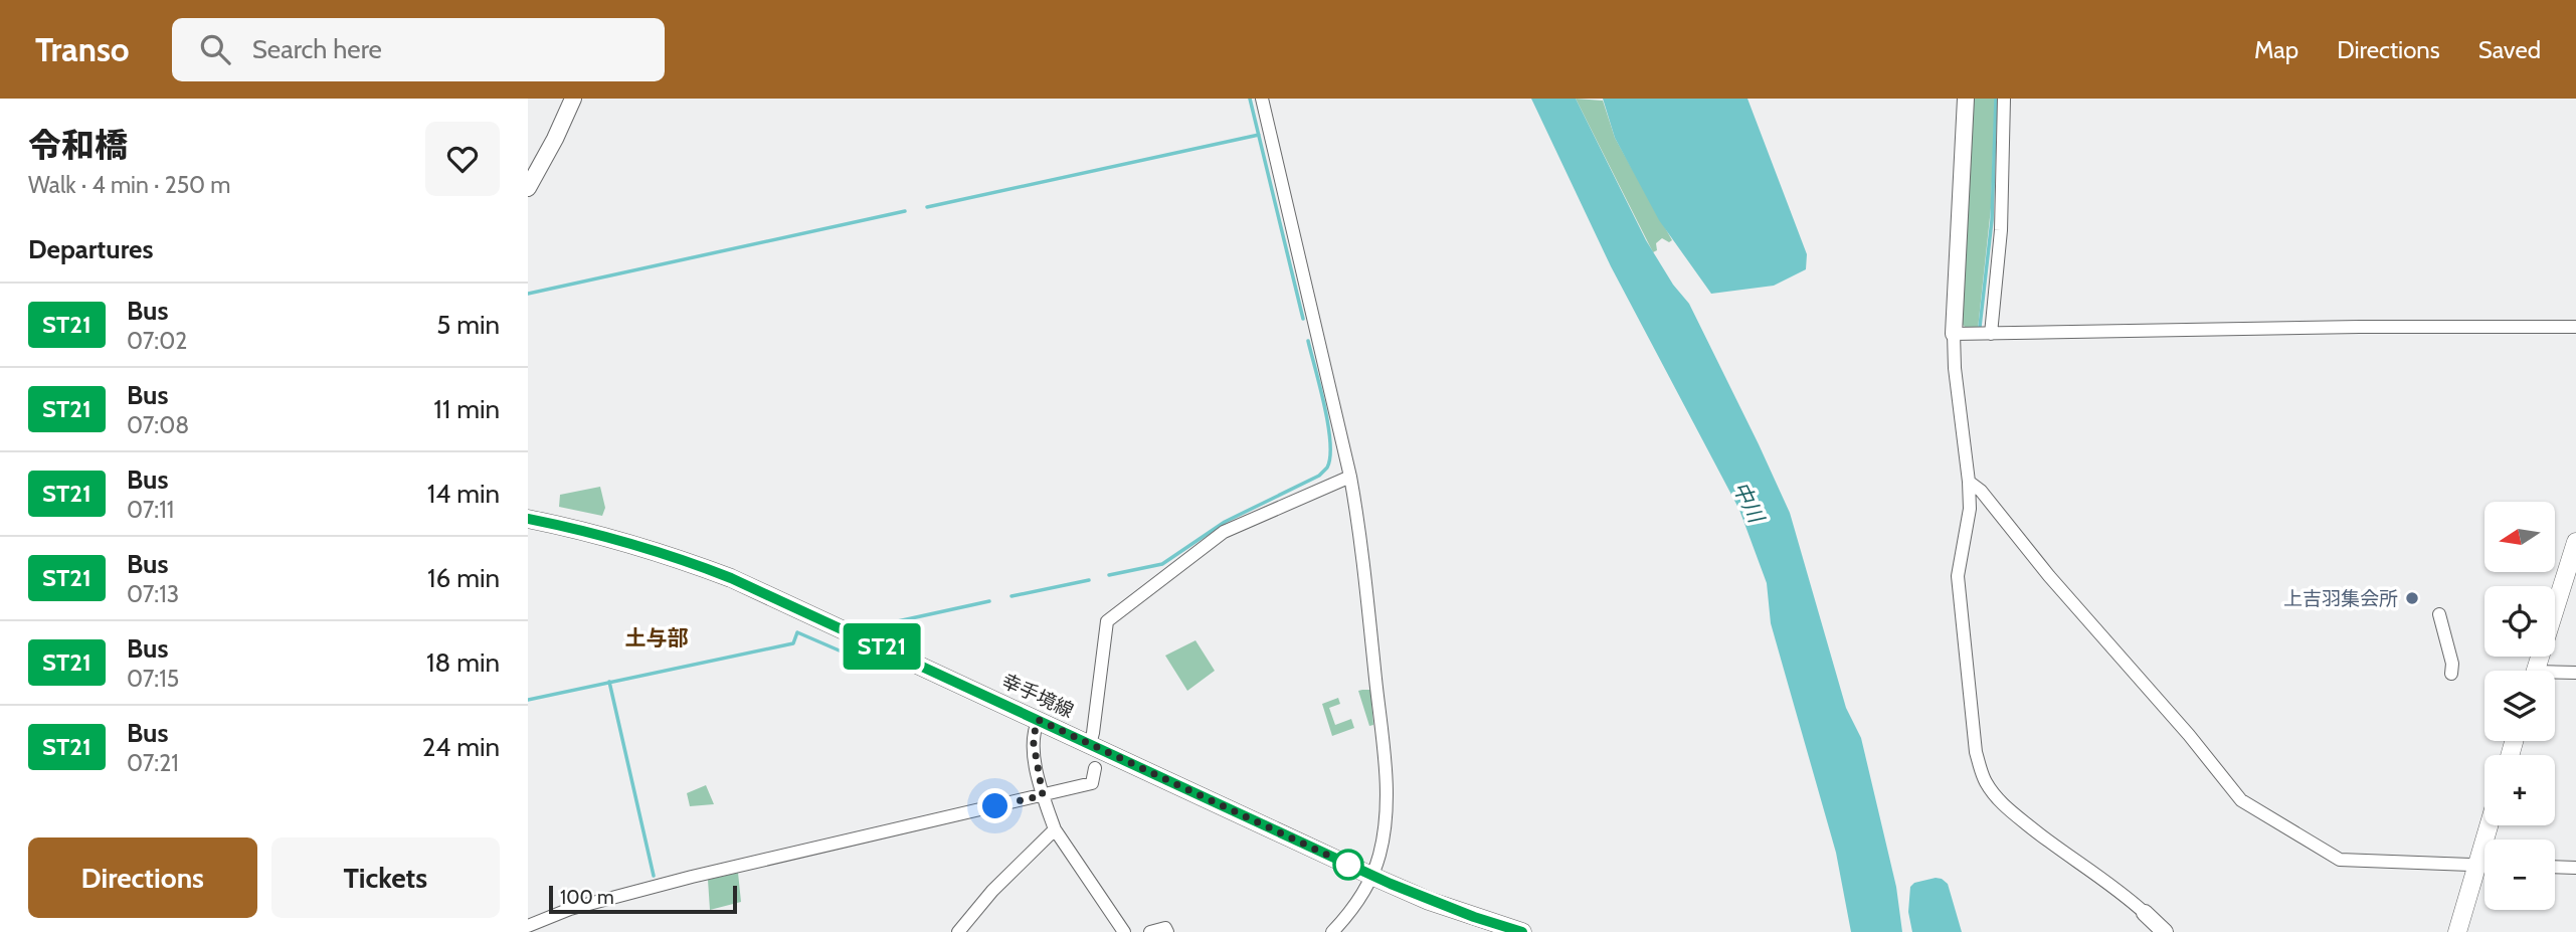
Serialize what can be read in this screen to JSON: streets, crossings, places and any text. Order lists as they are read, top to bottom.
{
  "streets": {
    "main road": ["幸手境線"]
  },
  "districts": ["土与部"],
  "water": ["中川"],
  "places": ["上吉羽集会所"],
  "lines": ["bus line ST21"],
  "scale_bar": "100 m",
  "north": "left",
  "page": {
    "header": "Transo",
    "search": "Search here",
    "nav": ["Map", "Directions", "Saved"],
    "heading": [
      ["令和橋", "Walk · 4 min · 250 m"],
      "Departures"
    ],
    "on_map": "ST21",
    "list": [
      {
        "mark": "ST21",
        "name": "Bus",
        "note": "07:02",
        "value": "5 min"
      },
      {
        "mark": "ST21",
        "name": "Bus",
        "note": "07:08",
        "value": "11 min"
      },
      {
        "mark": "ST21",
        "name": "Bus",
        "note": "07:11",
        "value": "14 min"
      },
      {
        "mark": "ST21",
        "name": "Bus",
        "note": "07:13",
        "value": "16 min"
      },
      {
        "mark": "ST21",
        "name": "Bus",
        "note": "07:15",
        "value": "18 min"
      },
      {
        "mark": "ST21",
        "name": "Bus",
        "note": "07:21",
        "value": "24 min"
      }
    ],
    "map_buttons": ["+", "−"],
    "buttons": ["Directions", "Tickets"],
    "scale": "100 m"
  }
}
